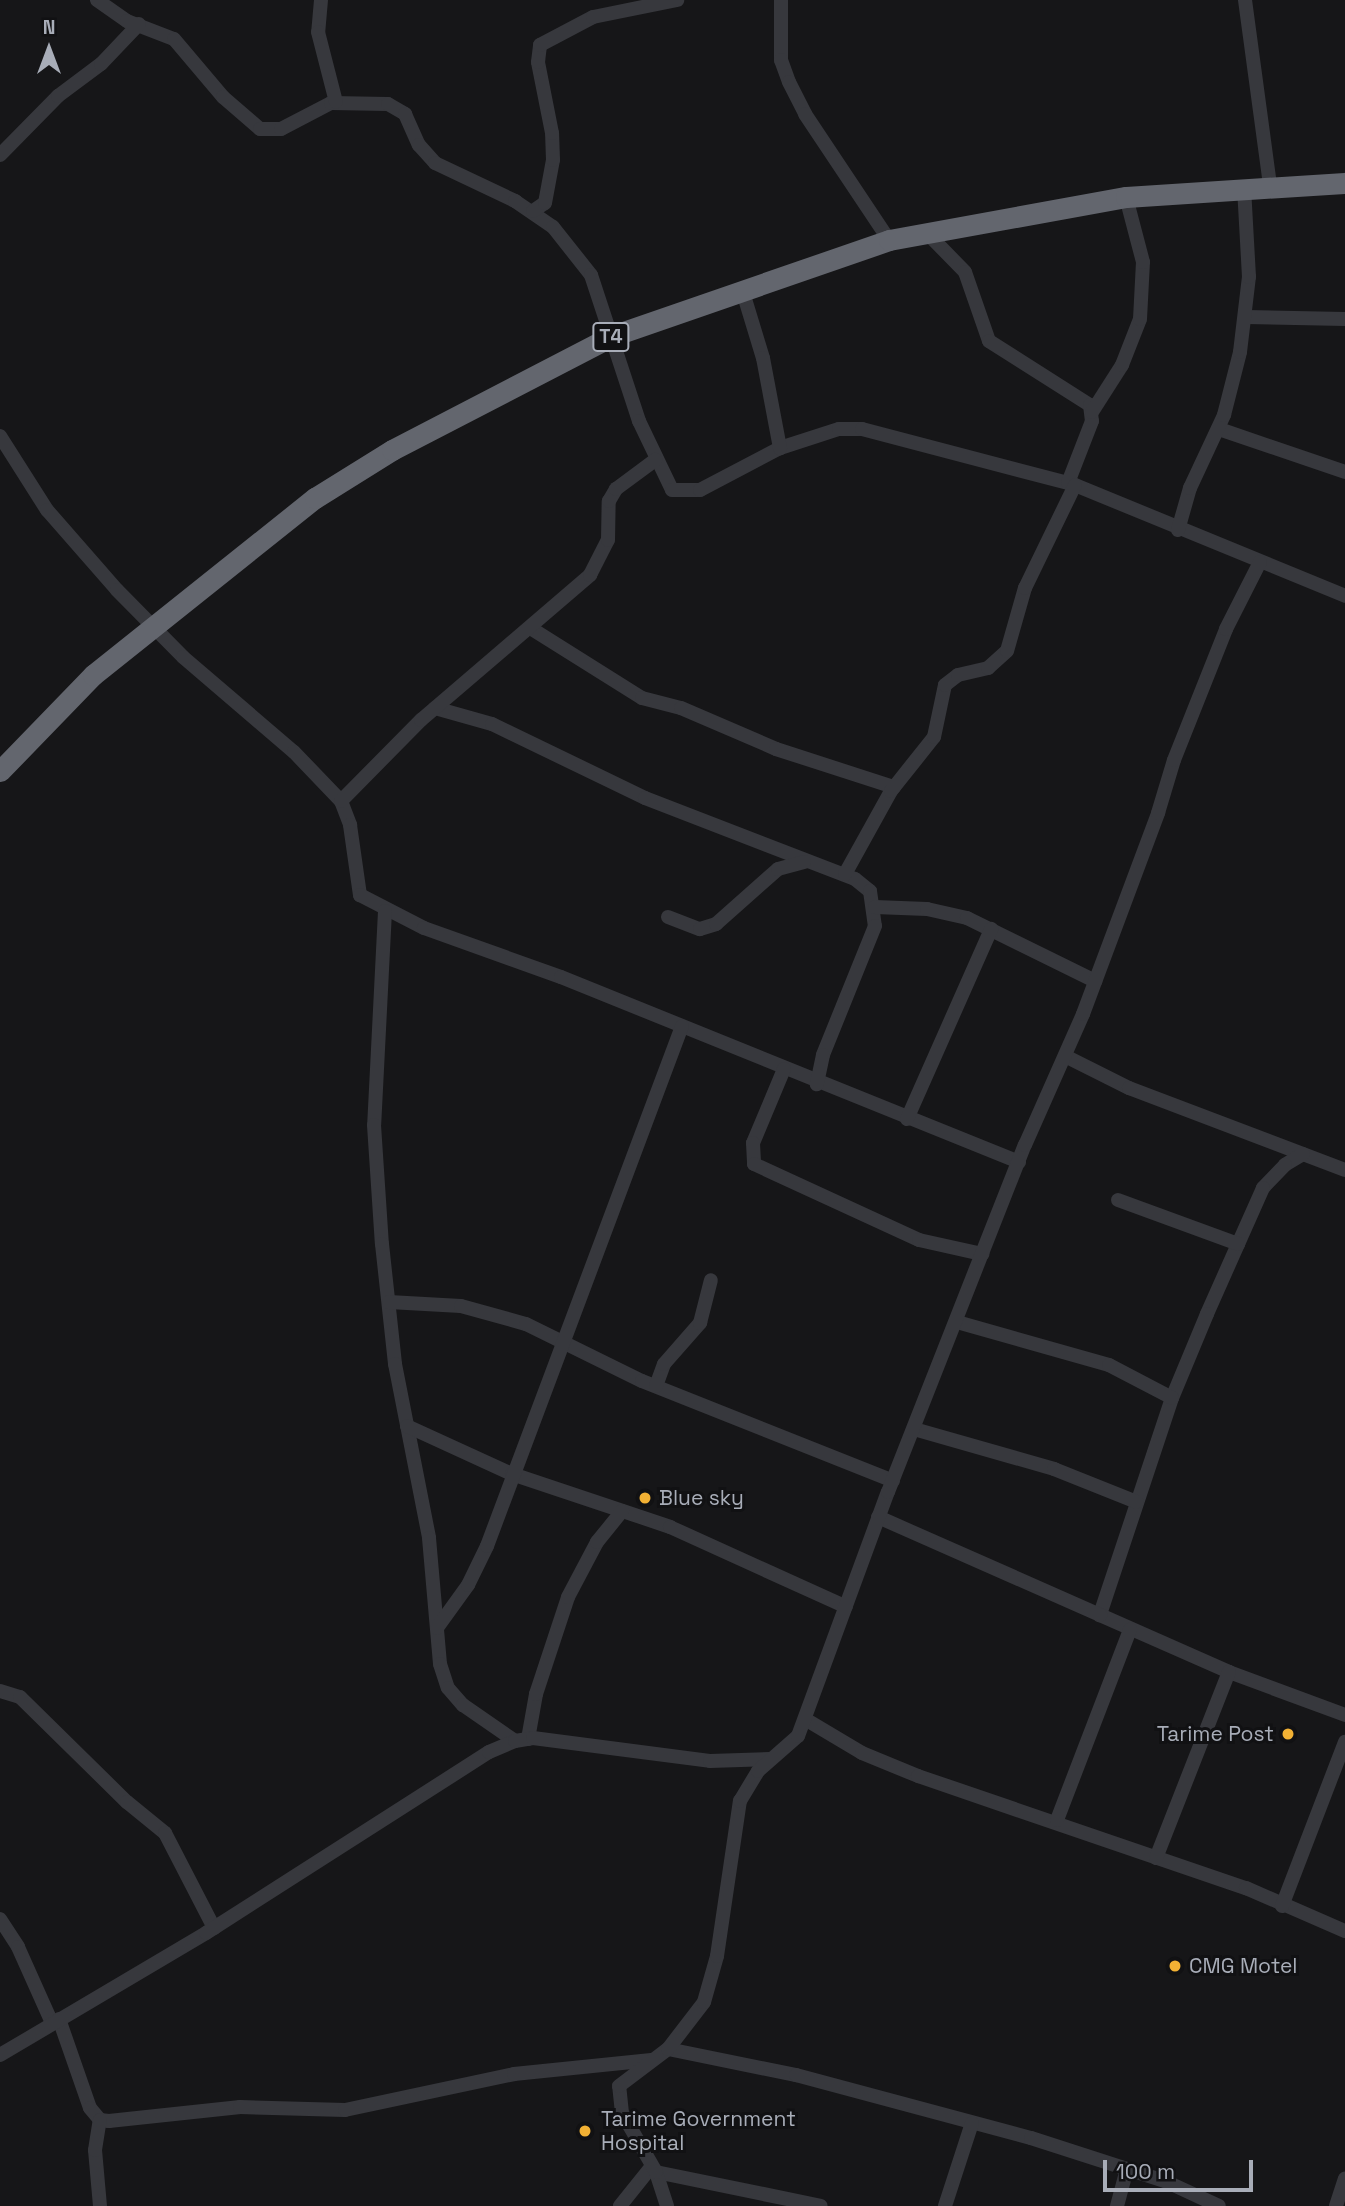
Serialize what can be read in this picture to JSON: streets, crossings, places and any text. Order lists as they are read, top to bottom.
{
  "streets": {
    "highway": ["T4"]
  },
  "places": [
    "Blue sky",
    "Tarime Post",
    "CMG Motel",
    "Tarime Government Hospital"
  ],
  "scale_bar": "100 m",
  "north": "top"
}
